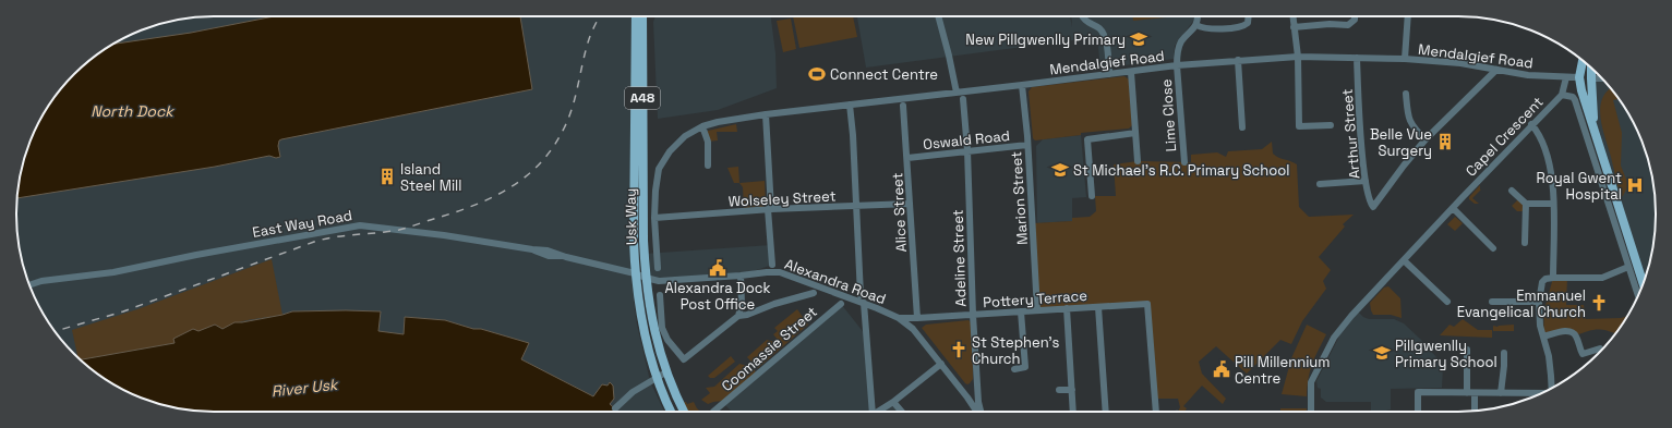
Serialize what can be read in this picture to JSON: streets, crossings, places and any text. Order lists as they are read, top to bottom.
{
  "streets": {
    "main road": ["A48", "Usk Way"],
    "street": [
      "Mendalgief Road",
      "Lime Close",
      "Arthur Street",
      "Capel Crescent",
      "Oswald Road",
      "Wolseley Street",
      "Marion Street",
      "Alice Street",
      "East Way Road",
      "Adeline Street",
      "Alexandra Road",
      "Pottery Terrace",
      "Coomassie Street"
    ]
  },
  "crossings": [
    ["Mendalgief Road", "Lime Close"],
    ["Mendalgief Road", "Arthur Street"],
    ["Mendalgief Road", "Capel Crescent"],
    ["Mendalgief Road", "Wolseley Street"],
    ["Mendalgief Road", "Marion Street"],
    ["Oswald Road", "Marion Street"],
    ["Oswald Road", "Alice Street"],
    ["Oswald Road", "Adeline Street"],
    ["Wolseley Street", "Alice Street"],
    ["Marion Street", "Pottery Terrace"],
    ["Alice Street", "Pottery Terrace"],
    ["Usk Way", "East Way Road"],
    ["Usk Way", "Alexandra Road"],
    ["East Way Road", "Alexandra Road"],
    ["Adeline Street", "Pottery Terrace"],
    ["Alexandra Road", "Pottery Terrace"]
  ],
  "water": ["North Dock", "River Usk"],
  "places": {
    "school or university": ["New Pillgwenlly Primary", "St Michael's R.C. Primary School", "Pillgwenlly Primary School"],
    "sports": ["Connect Centre"],
    "building": ["Belle Vue Surgery", "Island Steel Mill"],
    "hospital": ["Royal Gwent Hospital"],
    "public building": ["Alexandra Dock Post Office", "Pill Millennium Centre"],
    "church": ["Emmanuel Evangelical Church", "St Stephen's Church"]
  }
}
